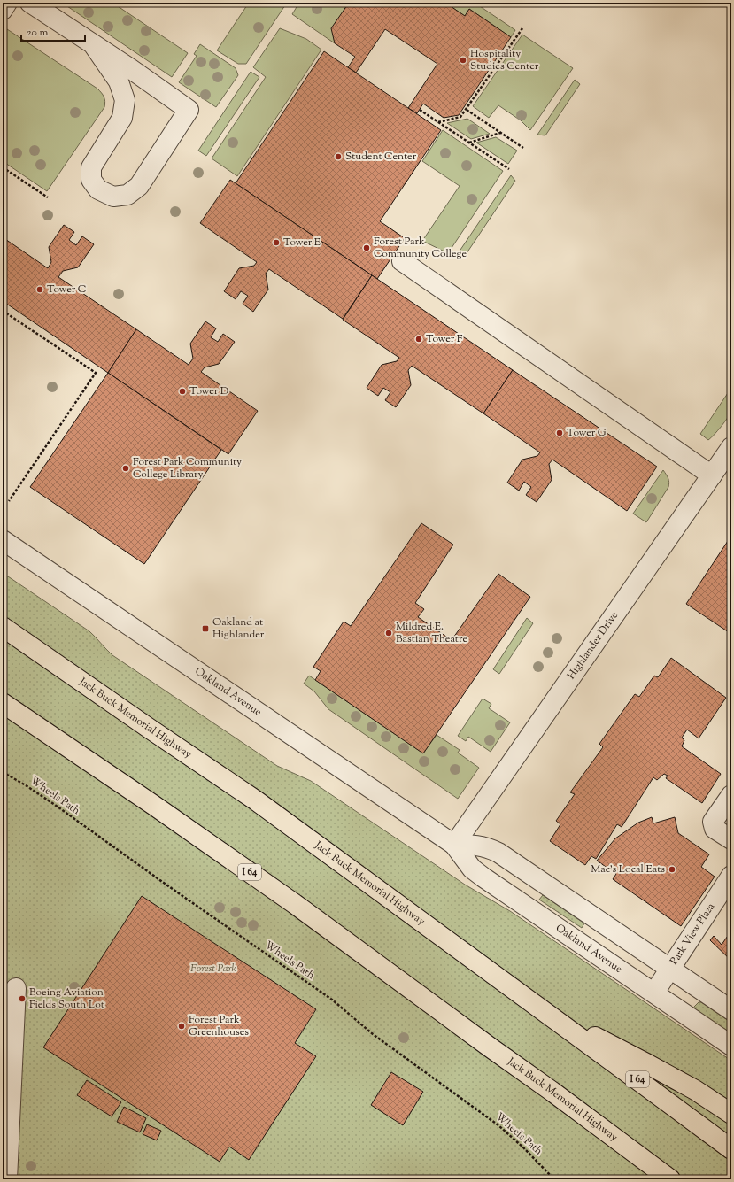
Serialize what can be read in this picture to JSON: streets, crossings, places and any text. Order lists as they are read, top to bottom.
{
  "streets": {
    "highway": ["Jack Buck Memorial Highway", "I 64"],
    "street": ["Highlander Drive", "Oakland Avenue", "Park View Plaza"],
    "path": ["Wheels Path"]
  },
  "crossings": [
    ["Highlander Drive", "Oakland Avenue"],
    ["Oakland Avenue", "Park View Plaza"]
  ],
  "parks": ["Forest Park"],
  "places": {
    "other": [
      "Hospitality Studies Center",
      "Student Center",
      "Tower E",
      "Forest Park Community College",
      "Tower C",
      "Tower F",
      "Tower D",
      "Tower G",
      "Forest Park Community College Library",
      "Mildred E. Bastian Theatre",
      "Mac's Local Eats",
      "Boeing Aviation Fields South Lot",
      "Forest Park Greenhouses"
    ],
    "transit": ["Oakland at Highlander"]
  },
  "scale_bar": "20 m"
}
